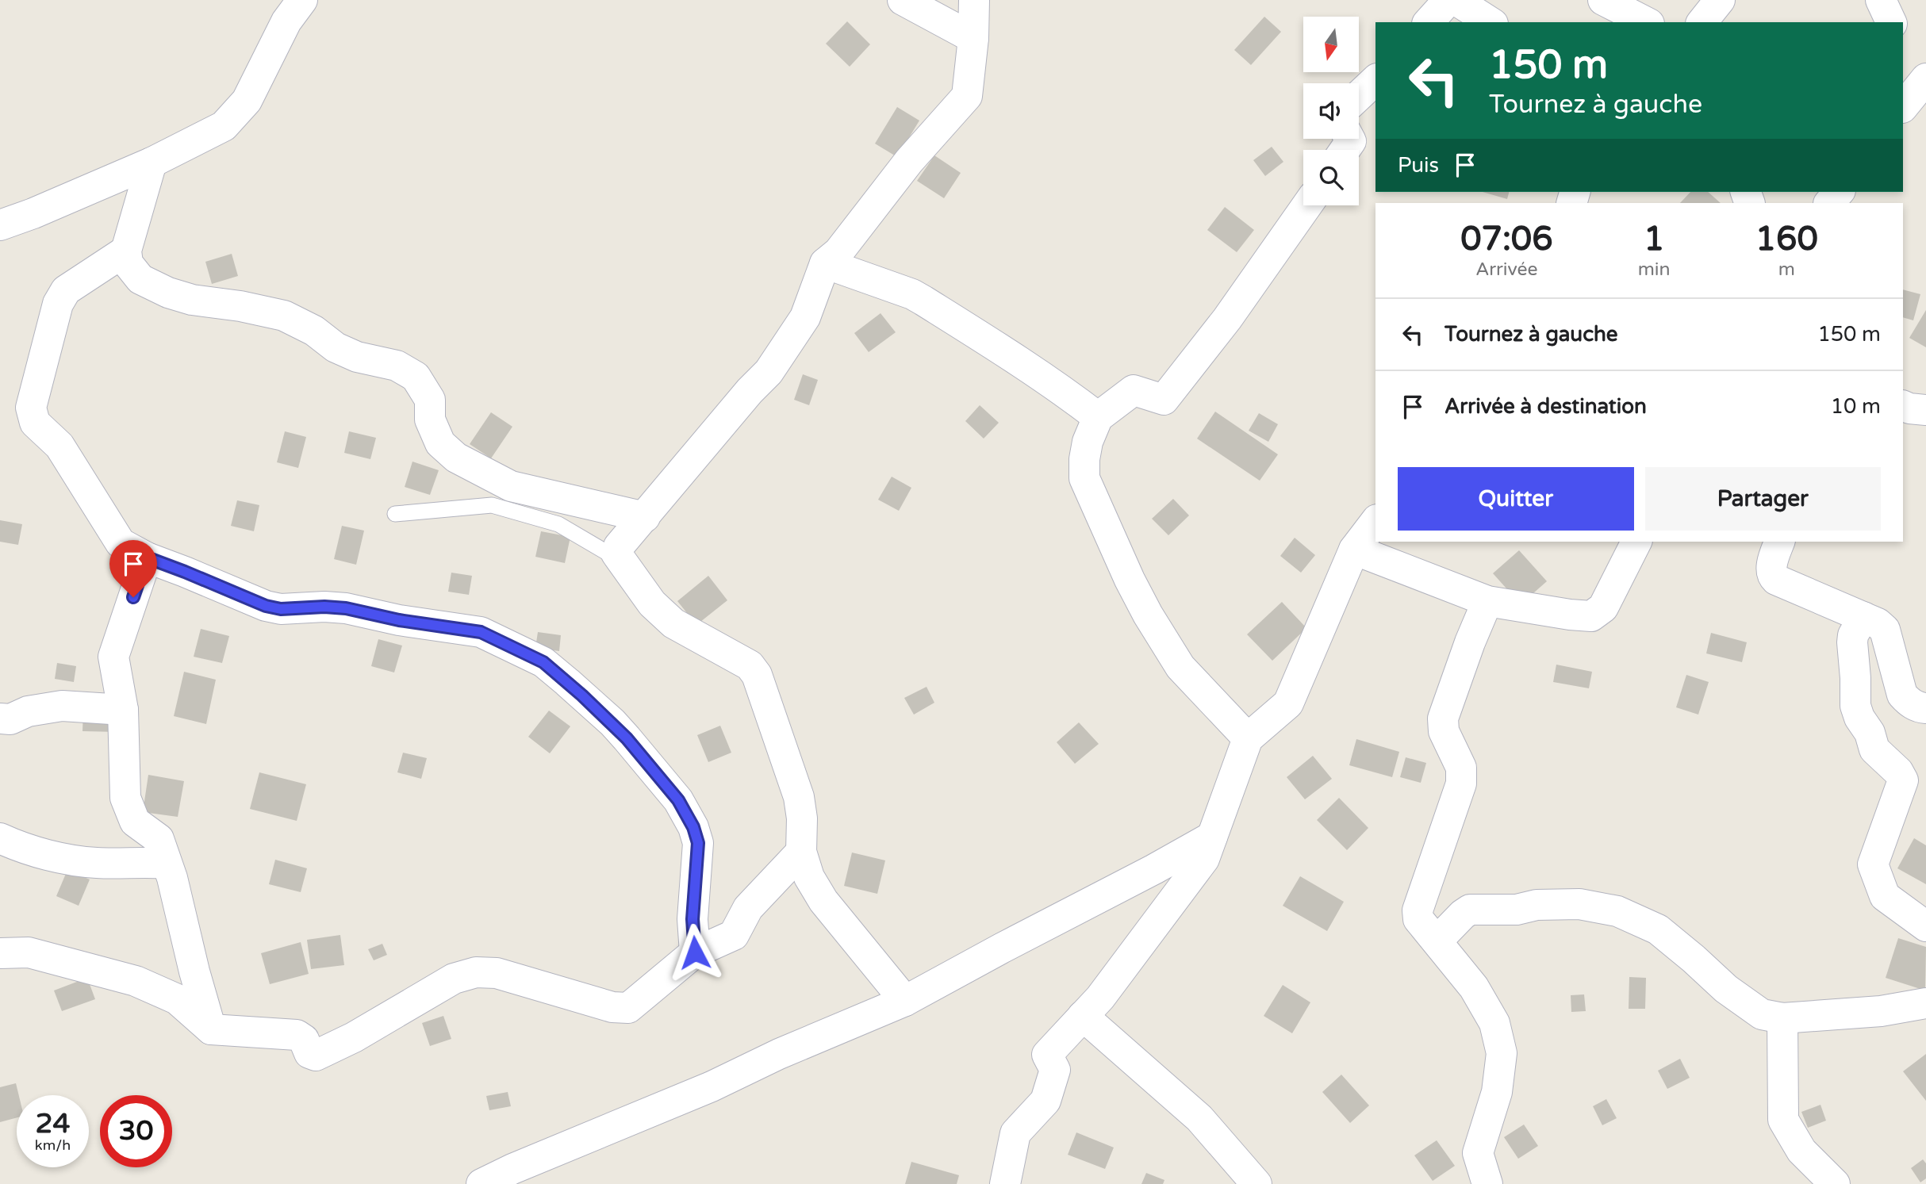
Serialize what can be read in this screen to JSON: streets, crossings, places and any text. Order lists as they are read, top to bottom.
{
  "north": "bottom",
  "page": {
    "turn": ["150 m", "Tournez à gauche"],
    "then": "Puis",
    "eta": [
      "07:06",
      "Arrivée",
      "1",
      "min",
      "160",
      "m"
    ],
    "list": [
      {
        "name": "Tournez à gauche",
        "value": "150 m"
      },
      {
        "name": "Arrivée à destination",
        "value": "10 m"
      }
    ],
    "buttons": ["Quitter", "Partager"],
    "speed": "24 km/h",
    "limit": "30"
  }
}
